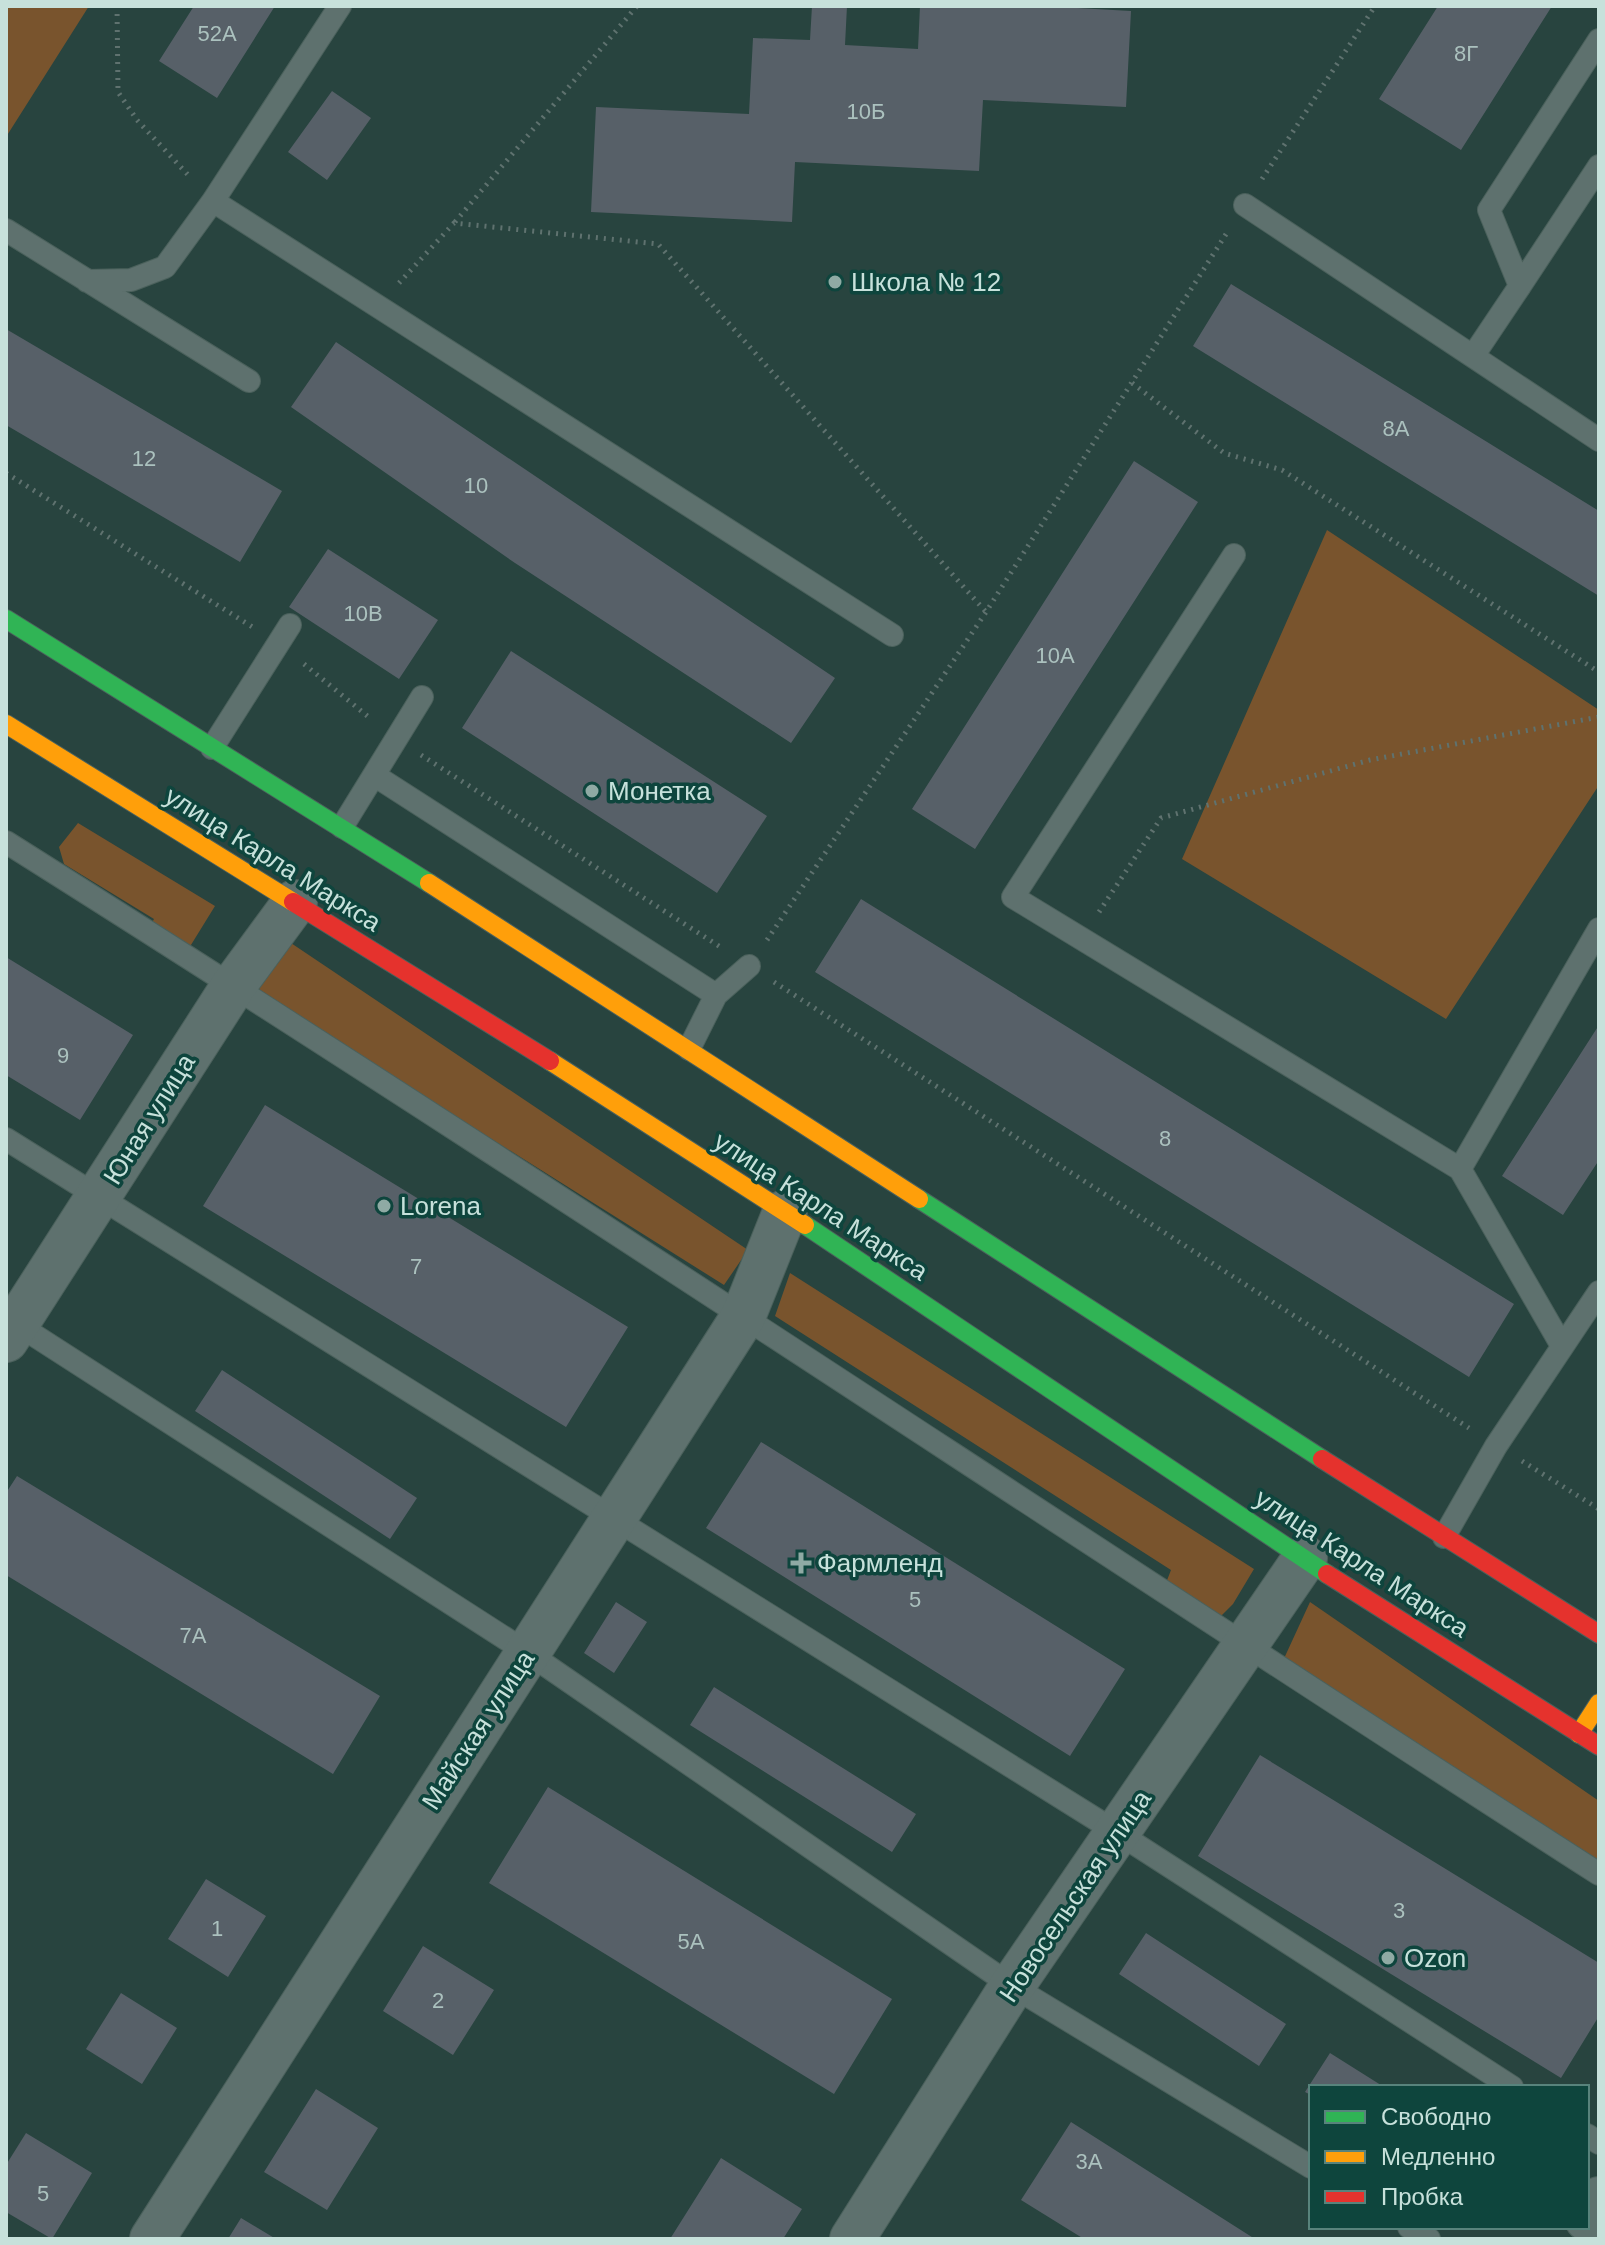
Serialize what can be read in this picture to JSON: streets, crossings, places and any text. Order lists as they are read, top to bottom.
{
  "streets": {
    "main road": ["улица Карла Маркса"],
    "street": ["Юная улица", "Майская улица", "Новосельская улица"]
  },
  "crossings": [
    ["улица Карла Маркса", "Юная улица"],
    ["улица Карла Маркса", "Майская улица"],
    ["улица Карла Маркса", "Новосельская улица"]
  ],
  "places": {
    "other": [
      "Школа № 12",
      "Монетка",
      "Lorena",
      "Ozon"
    ],
    "health": ["Фармленд"]
  },
  "house_numbers": [
    "52А",
    "8Г",
    "10Б",
    "8А",
    "12",
    "10",
    "10В",
    "10А",
    "9",
    "8",
    "7",
    "5",
    "7А",
    "3",
    "1",
    "5А",
    "2",
    "3А",
    "5"
  ],
  "legend": ["Свободно", "Медленно", "Пробка"]
}
